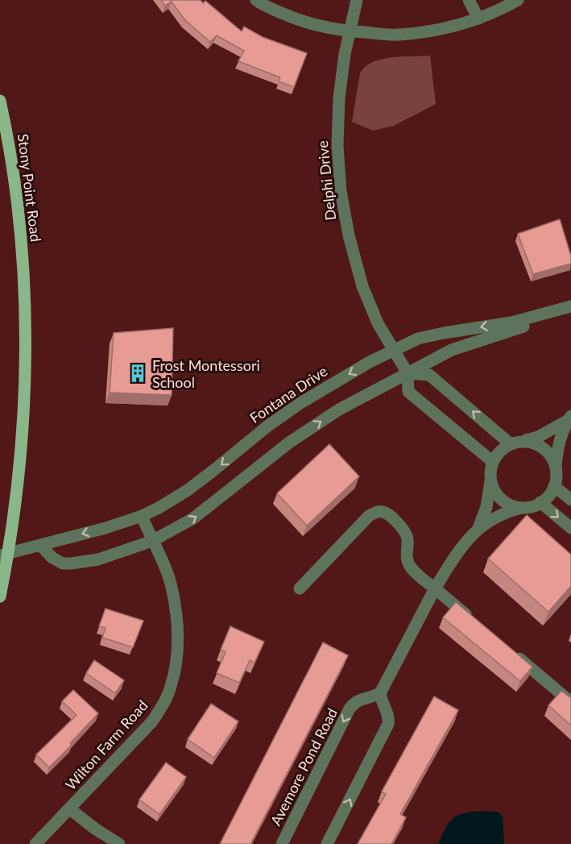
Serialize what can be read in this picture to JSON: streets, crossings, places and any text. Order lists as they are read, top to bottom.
{
  "streets": {
    "main road": ["Stony Point Road"],
    "street": [
      "Delphi Drive",
      "Fontana Drive",
      "Wilton Farm Road",
      "Avemore Pond Road"
    ]
  },
  "crossings": [
    ["Delphi Drive", "Fontana Drive"],
    ["Stony Point Road", "Fontana Drive"],
    ["Fontana Drive", "Wilton Farm Road"]
  ],
  "places": {
    "building": ["Frost Montessori School"]
  }
}
